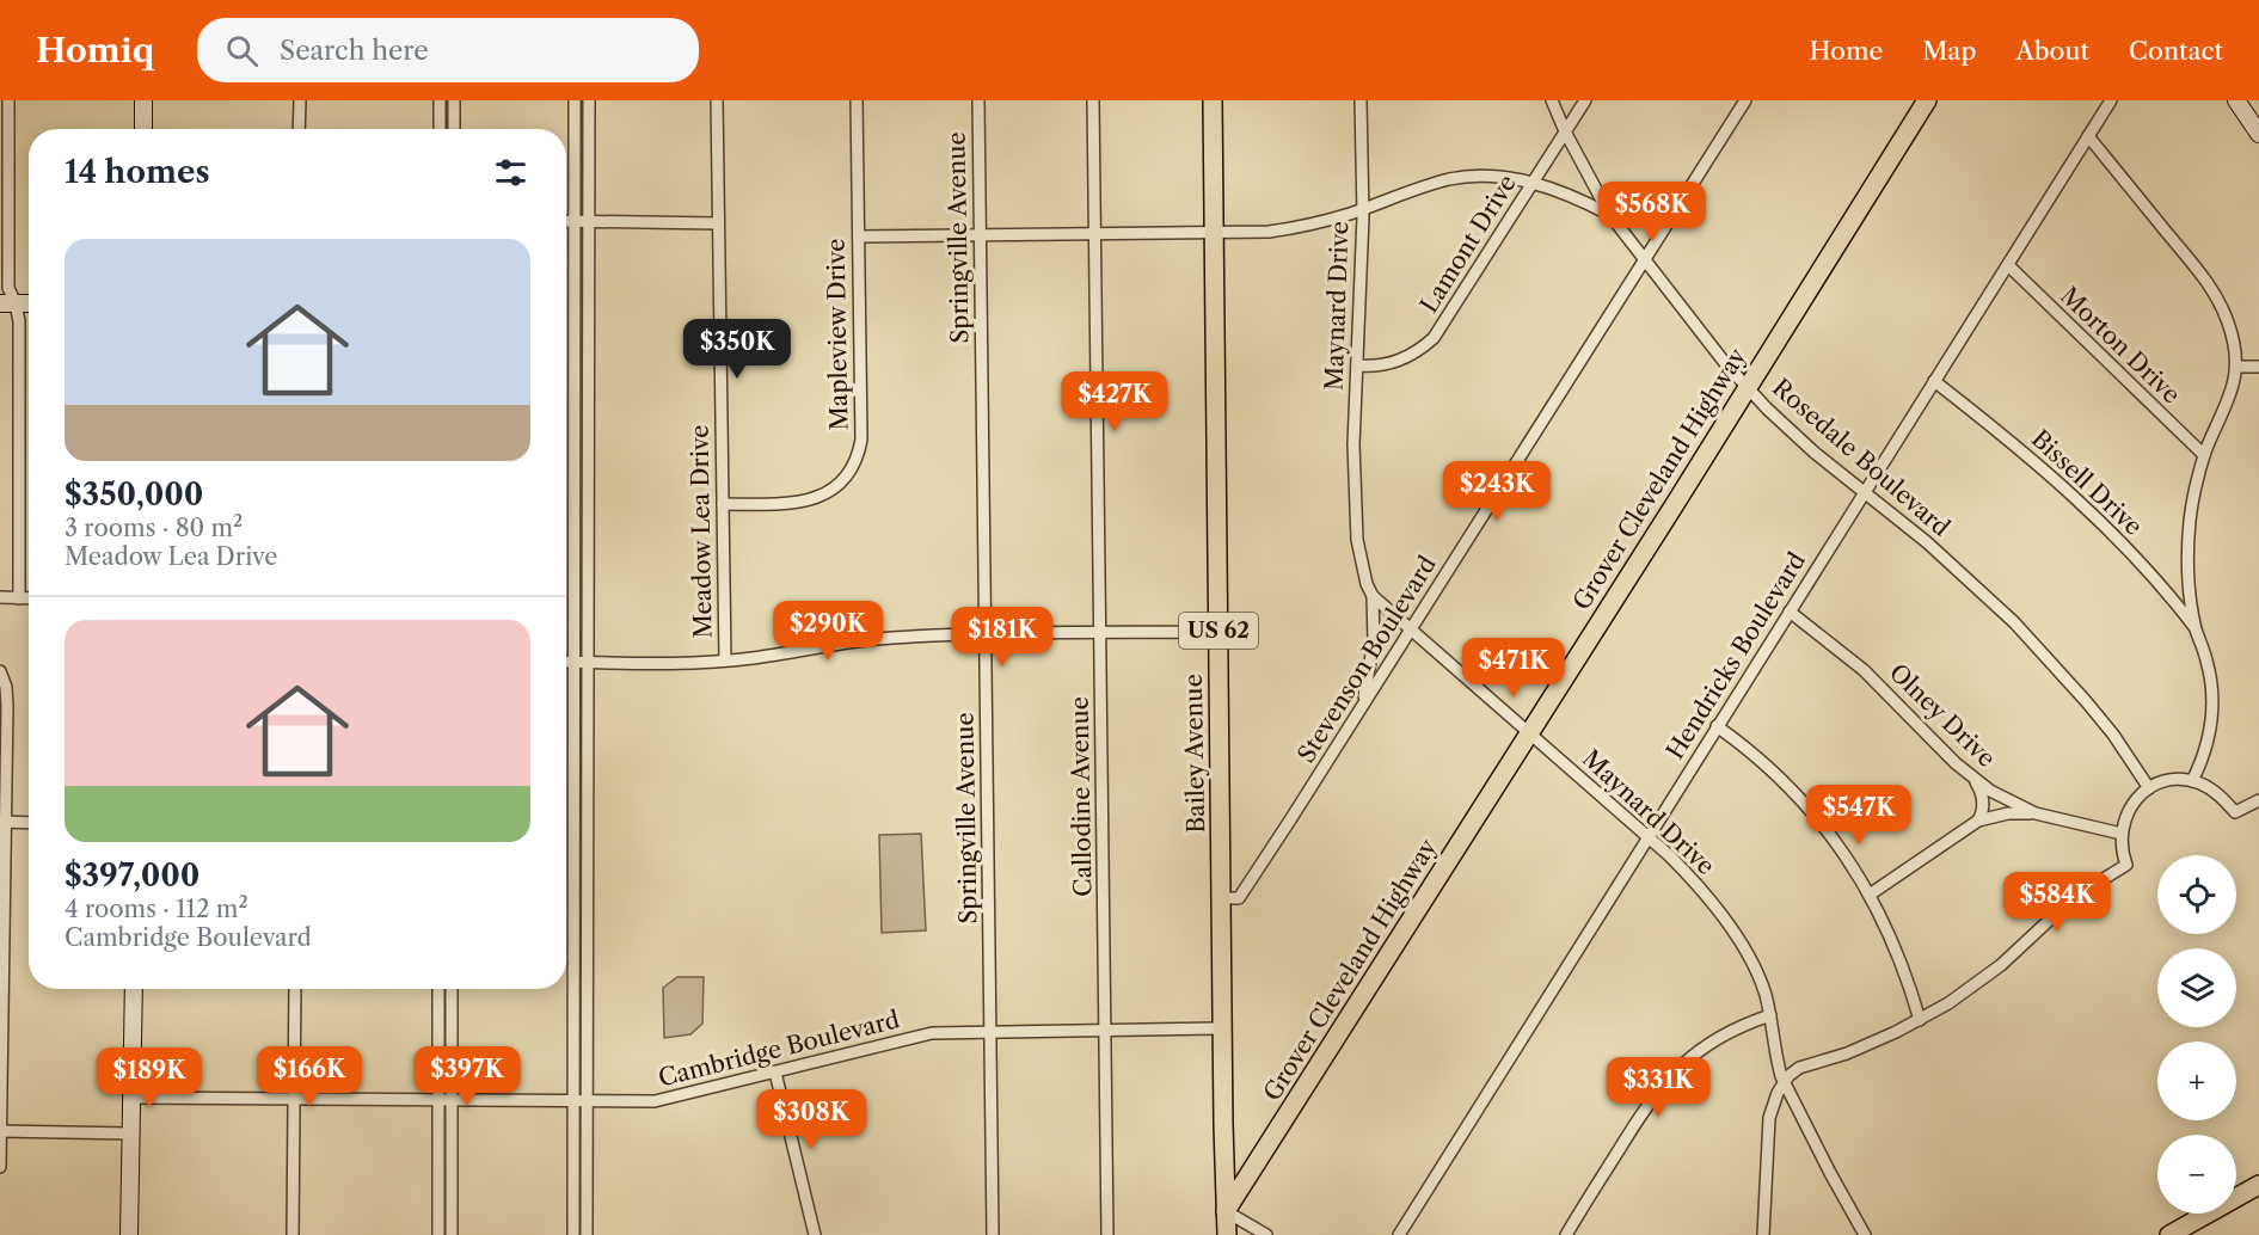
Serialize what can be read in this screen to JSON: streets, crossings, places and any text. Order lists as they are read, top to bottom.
{
  "streets": {
    "main road": ["Grover Cleveland Highway", "US 62", "Bailey Avenue"],
    "street": [
      "Springville Avenue",
      "Lamont Drive",
      "Maynard Drive",
      "Mapleview Drive",
      "Morton Drive",
      "Rosedale Boulevard",
      "Bissell Drive",
      "Meadow Lea Drive",
      "Hendricks Boulevard",
      "Stevenson Boulevard",
      "Olney Drive",
      "Callodine Avenue",
      "Cambridge Boulevard"
    ]
  },
  "crossings": [
    ["Springville Avenue", "Cambridge Boulevard"],
    ["Lamont Drive", "Maynard Drive"],
    ["Lamont Drive", "Rosedale Boulevard"],
    ["Maynard Drive", "Grover Cleveland Highway"],
    ["Maynard Drive", "Hendricks Boulevard"],
    ["Maynard Drive", "Stevenson Boulevard"],
    ["Mapleview Drive", "Meadow Lea Drive"],
    ["Morton Drive", "Hendricks Boulevard"],
    ["Rosedale Boulevard", "Grover Cleveland Highway"],
    ["Rosedale Boulevard", "Hendricks Boulevard"],
    ["Rosedale Boulevard", "Stevenson Boulevard"],
    ["Grover Cleveland Highway", "Bailey Avenue"],
    ["Bissell Drive", "Hendricks Boulevard"],
    ["Hendricks Boulevard", "Olney Drive"],
    ["Stevenson Boulevard", "Bailey Avenue"],
    ["Bailey Avenue", "Cambridge Boulevard"],
    ["Callodine Avenue", "Cambridge Boulevard"]
  ],
  "page": {
    "header": "Homiq",
    "search": "Search here",
    "nav": [
      "Home",
      "Map",
      "About",
      "Contact"
    ],
    "heading": "14 homes",
    "price": [
      "$568K",
      "$350K",
      "$427K",
      "$243K",
      "$290K",
      "$181K",
      "$471K",
      "$547K",
      "$584K",
      "$166K",
      "$397K",
      "$189K",
      "$331K",
      "$308K"
    ],
    "list": [
      {
        "name": "$350,000",
        "note": "3 rooms · 80 m² · Meadow Lea Drive"
      },
      {
        "name": "$397,000",
        "note": "4 rooms · 112 m² · Cambridge Boulevard"
      }
    ],
    "map_buttons": ["+", "−"]
  }
}
